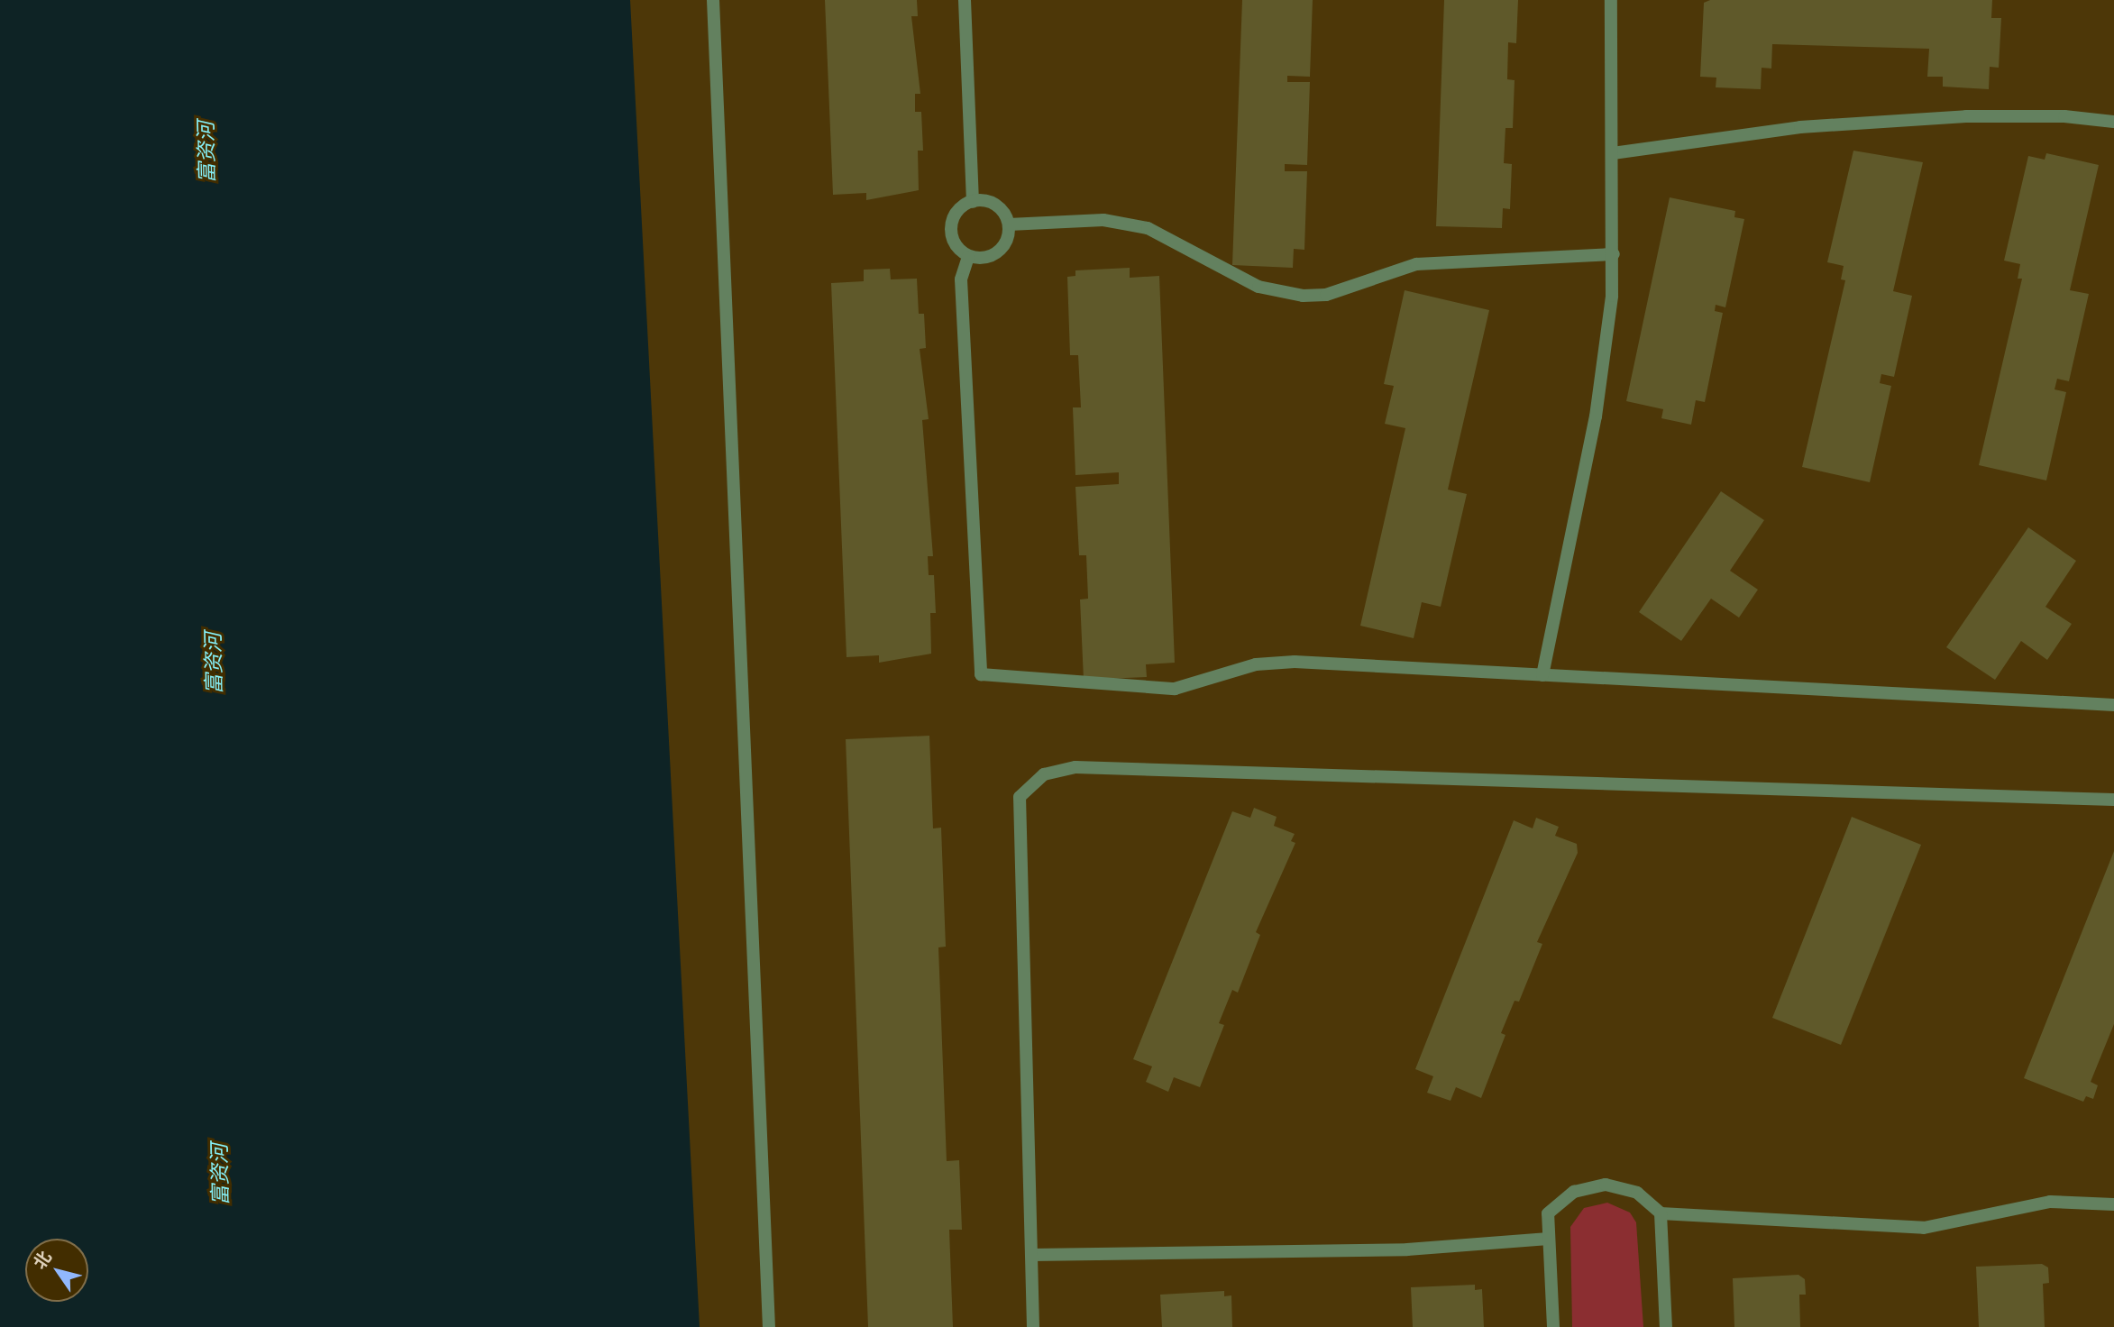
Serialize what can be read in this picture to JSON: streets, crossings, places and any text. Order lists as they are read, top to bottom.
{
  "water": ["富资河"],
  "north": "top left"
}
